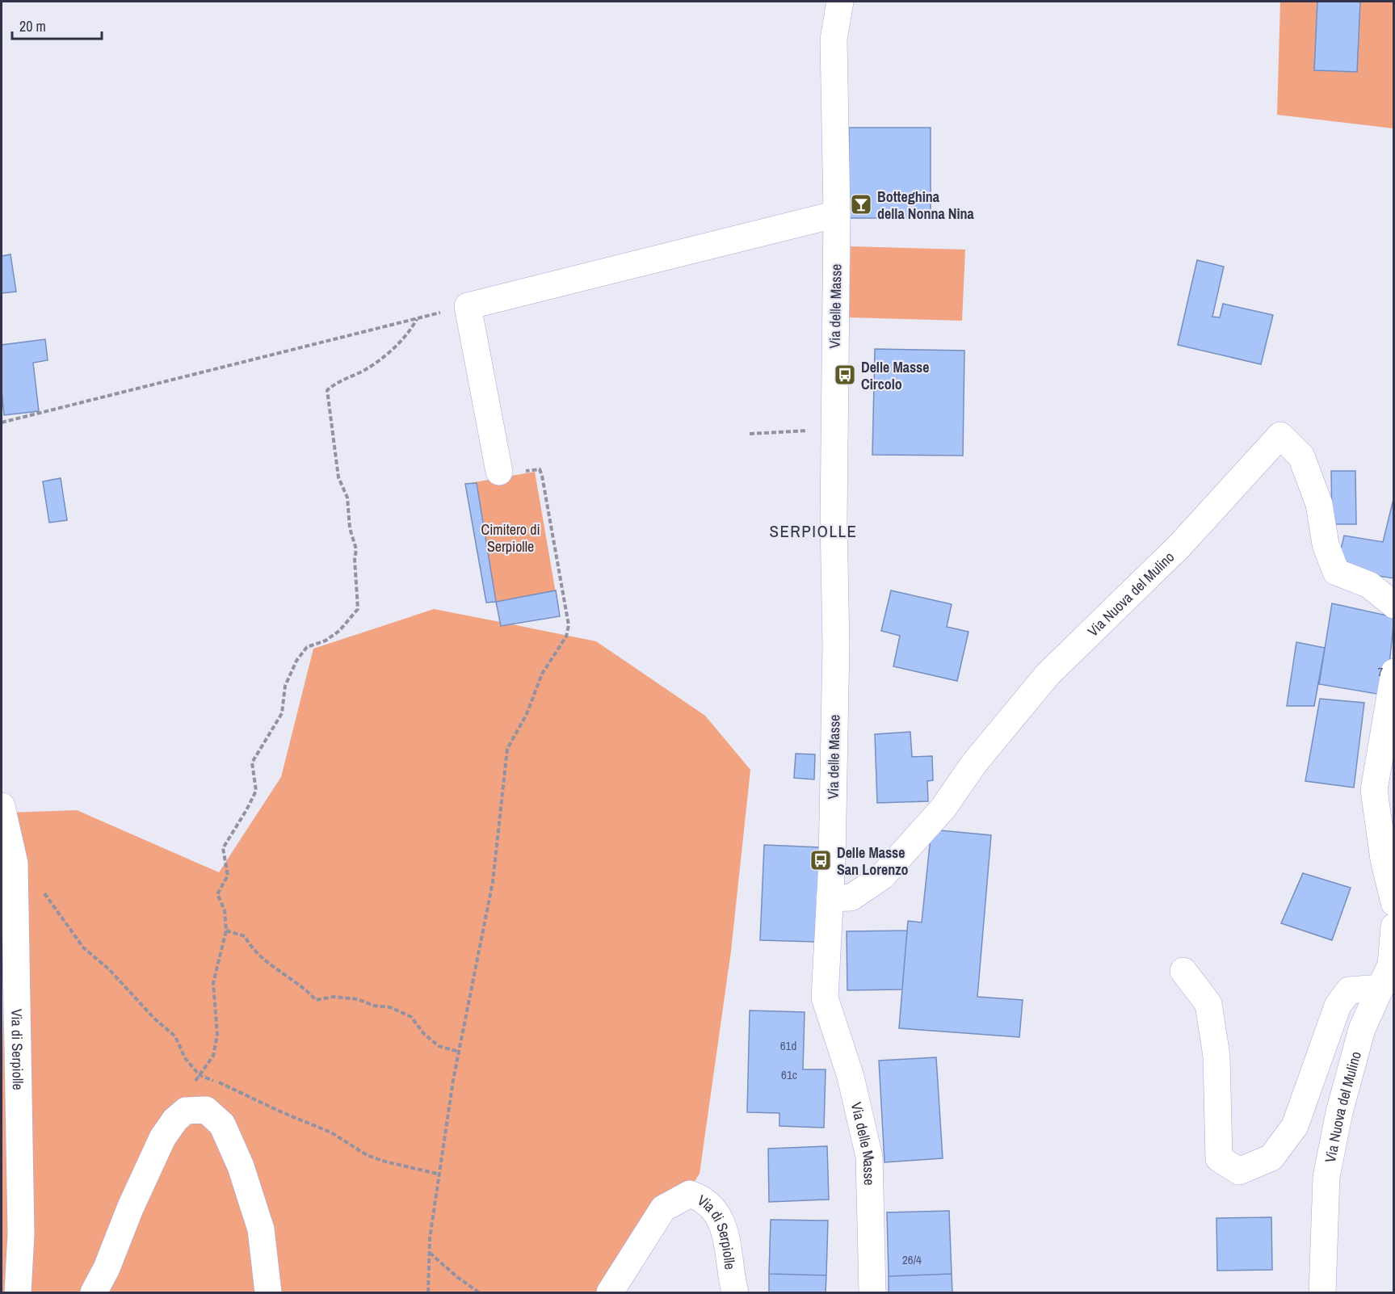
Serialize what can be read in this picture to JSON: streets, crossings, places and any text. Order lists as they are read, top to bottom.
{
  "streets": {
    "street": ["Via delle Masse", "Via Nuova del Mulino", "Via di Serpiolle"]
  },
  "crossings": [
    ["Via delle Masse", "Via Nuova del Mulino"]
  ],
  "districts": ["SERPIOLLE"],
  "parks": ["Cimitero di Serpiolle"],
  "places": {
    "bar": ["Botteghina della Nonna Nina"],
    "bus stop": ["Delle Masse Circolo", "Delle Masse San Lorenzo"]
  },
  "house_numbers": [
    "7",
    "61d",
    "61c",
    "26/4"
  ],
  "scale_bar": "20 m"
}
